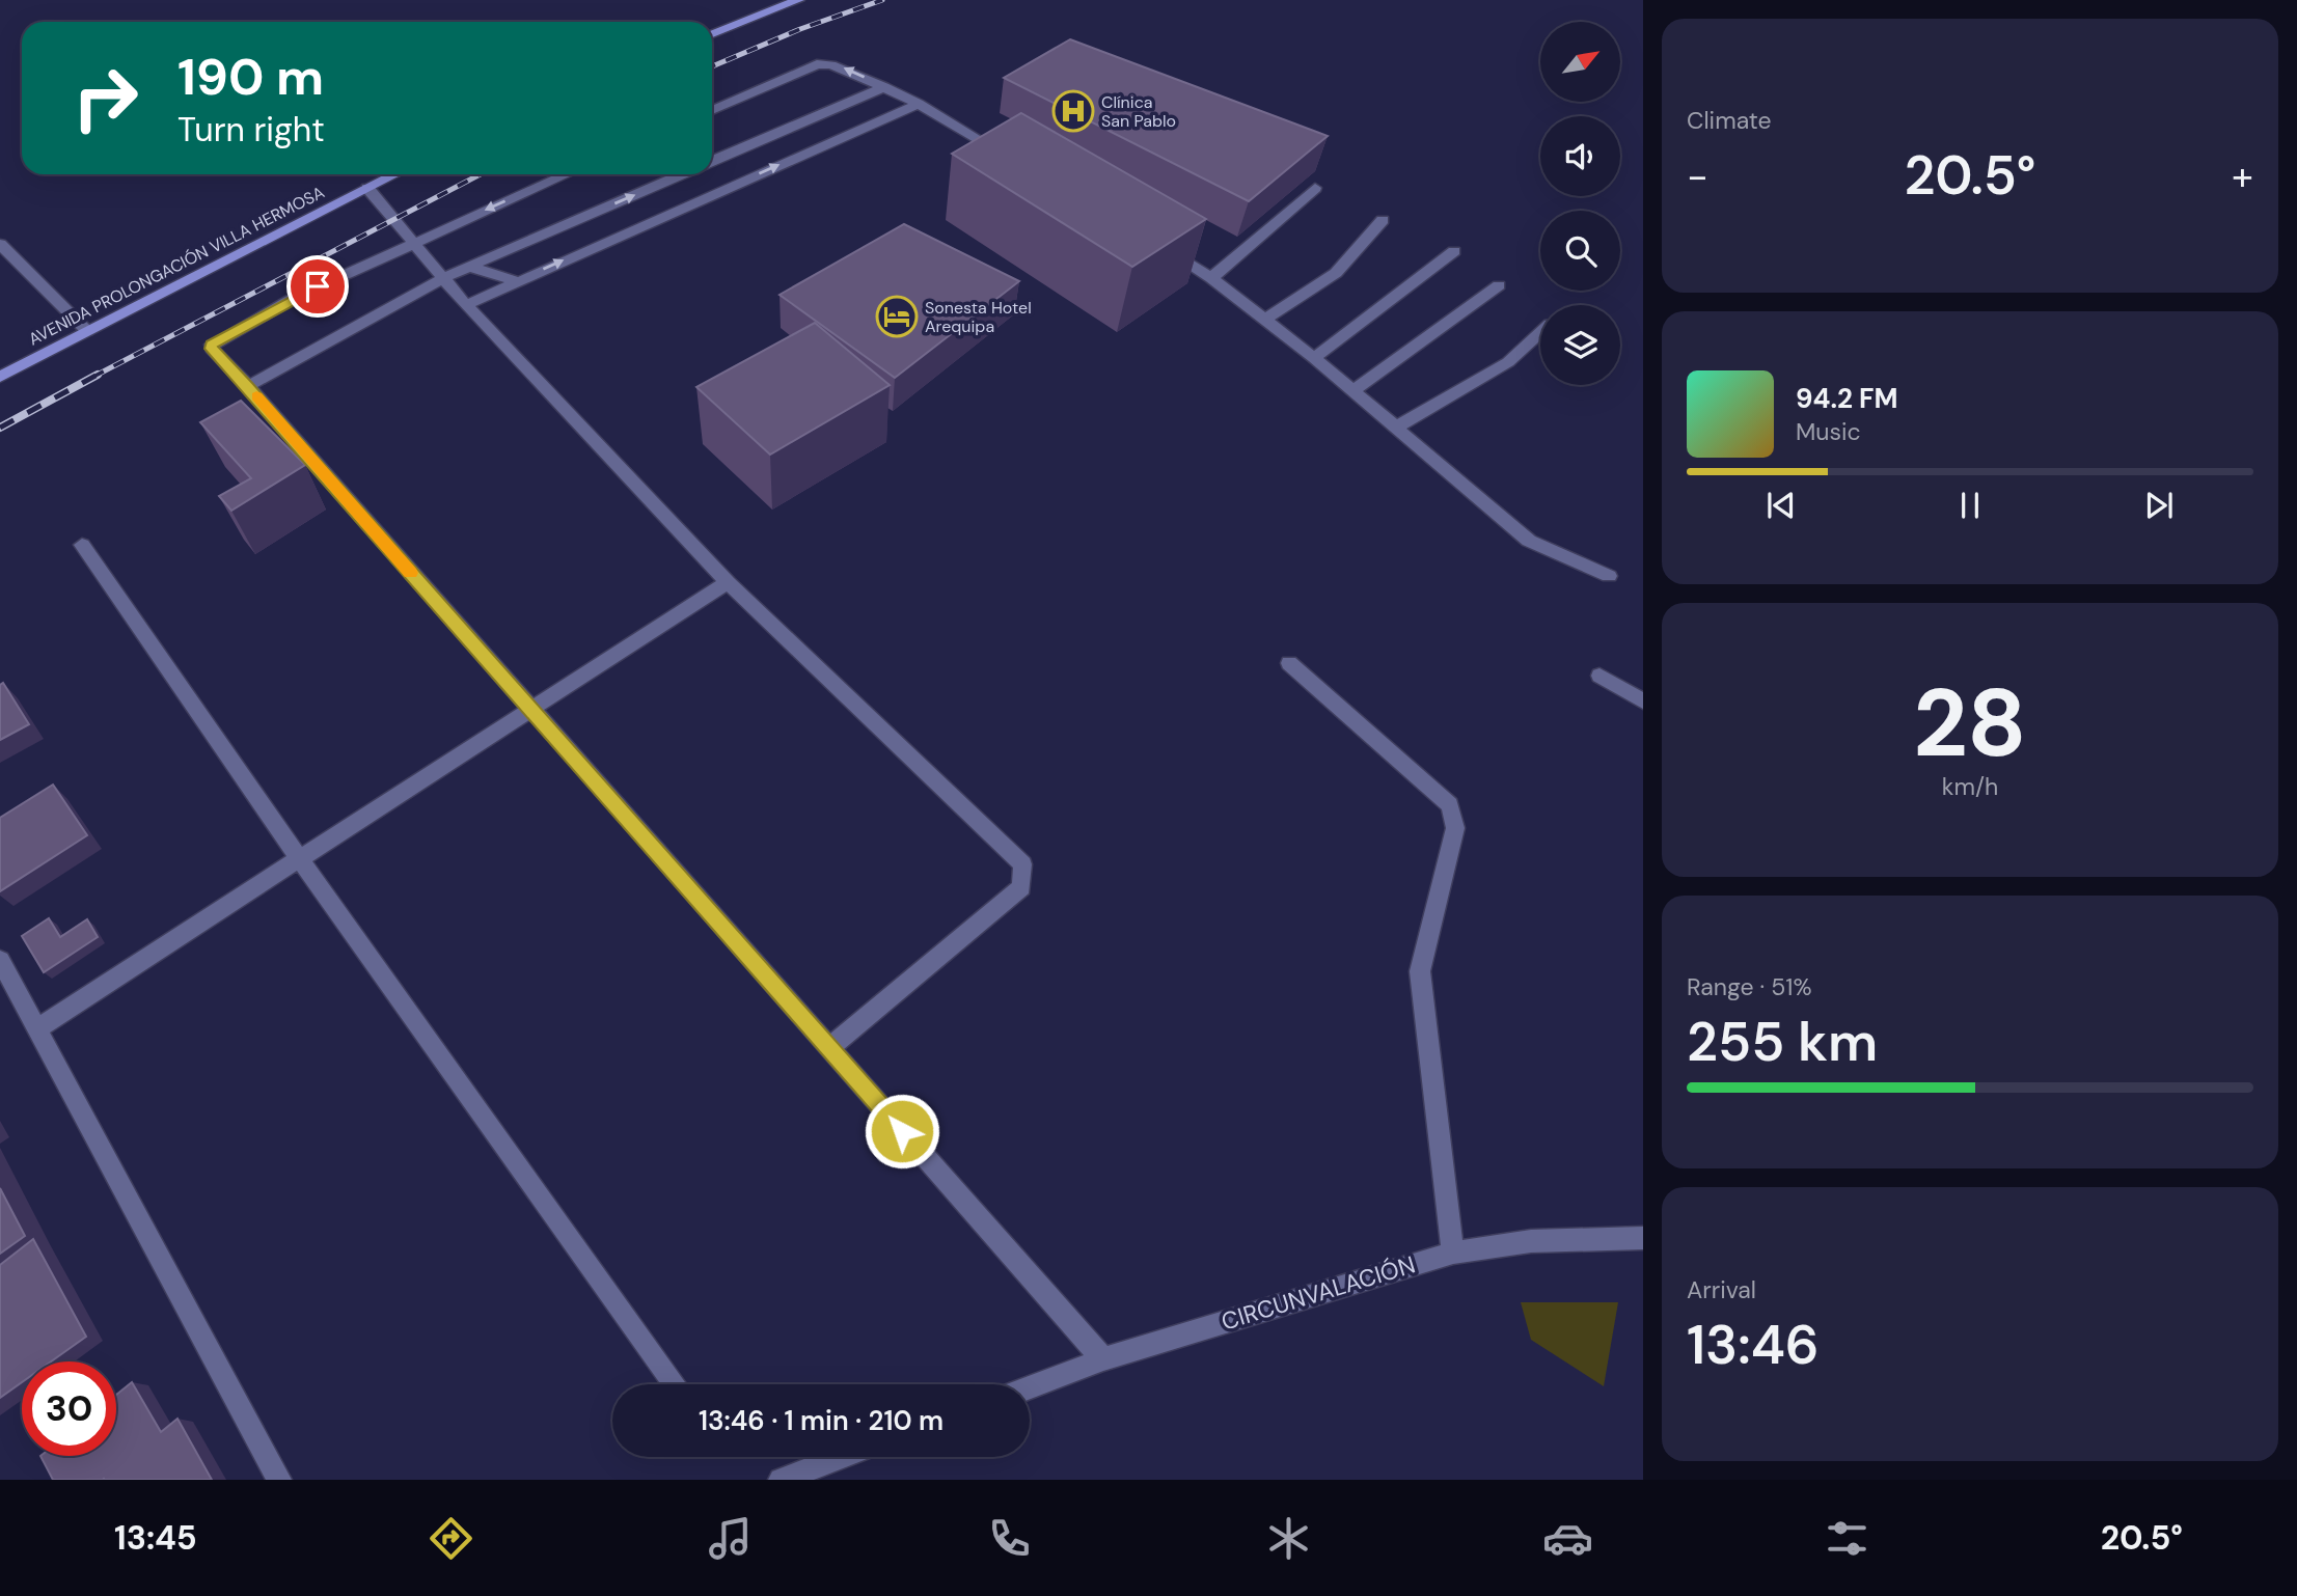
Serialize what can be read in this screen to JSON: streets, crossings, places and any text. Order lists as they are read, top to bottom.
{
  "streets": {
    "main road": ["AVENIDA PROLONGACIÓN VILLA HERMOSA"],
    "street": ["CIRCUNVALACIÓN"]
  },
  "places": {
    "hospital": ["Clínica San Pablo"],
    "hotel": ["Sonesta Hotel Arequipa"]
  },
  "north": "top right",
  "page": {
    "tile": [
      "Climate",
      ["28", "km/h"],
      ["Range · 51%", "255 km"],
      ["Arrival", "13:46"]
    ],
    "turn": ["190 m", "Turn right"],
    "heat": ["−", "20.5°", "+"],
    "song": ["94.2 FM", "Music"],
    "limit": "30",
    "trip": "13:46 · 1 min · 210 m",
    "tabs": ["13:45", "20.5°"]
  }
}
